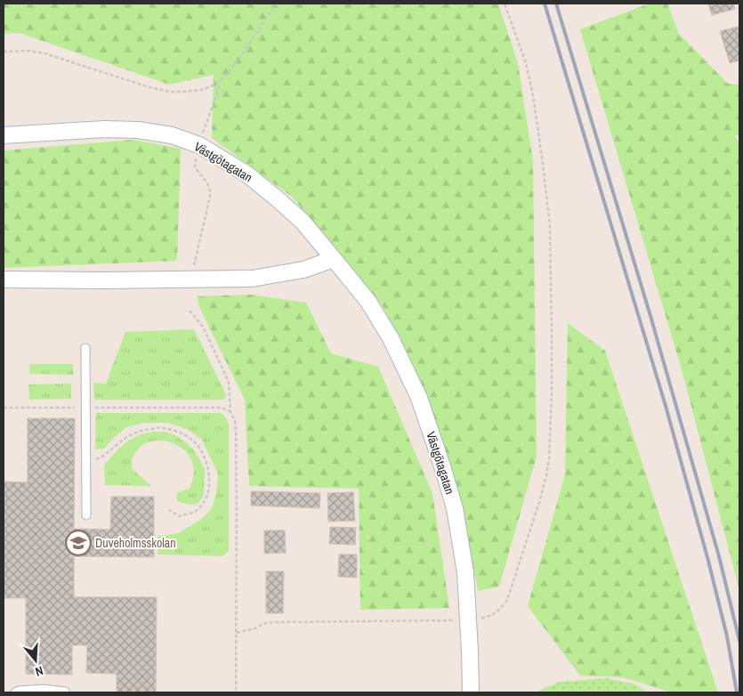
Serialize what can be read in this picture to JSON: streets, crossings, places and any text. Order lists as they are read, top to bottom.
{
  "streets": {
    "street": ["Västgötagatan"]
  },
  "places": {
    "school or university": ["Duveholmsskolan"]
  },
  "north": "bottom"
}
